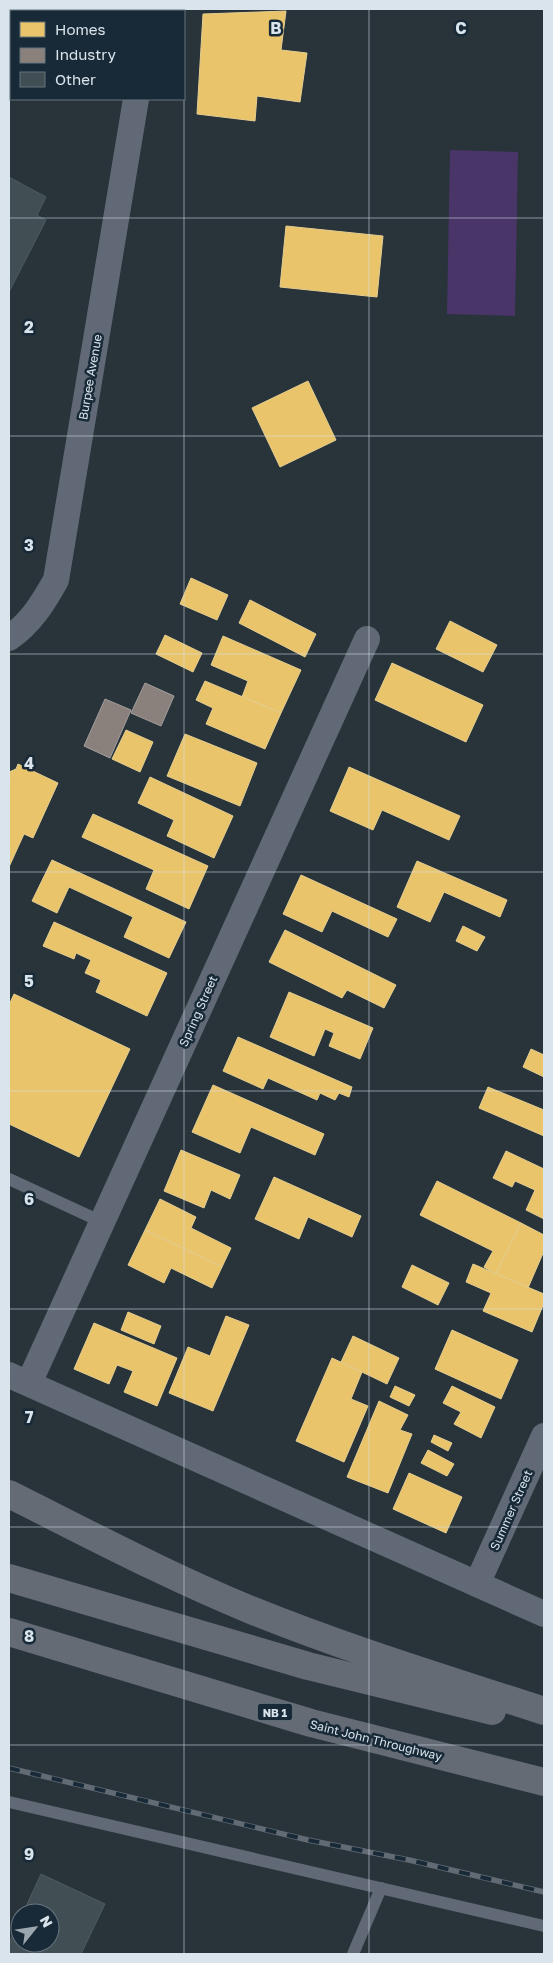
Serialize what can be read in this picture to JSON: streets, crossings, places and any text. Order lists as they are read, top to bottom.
{
  "streets": {
    "highway": ["NB 1", "Saint John Throughway"],
    "street": ["Burpee Avenue", "Spring Street", "Summer Street"]
  },
  "legend": ["Homes", "Industry", "Other"],
  "north": "top right",
  "grid": {
    "columns": ["B", "C"],
    "rows": [
      "2",
      "3",
      "4",
      "5",
      "6",
      "7",
      "8",
      "9"
    ]
  }
}
